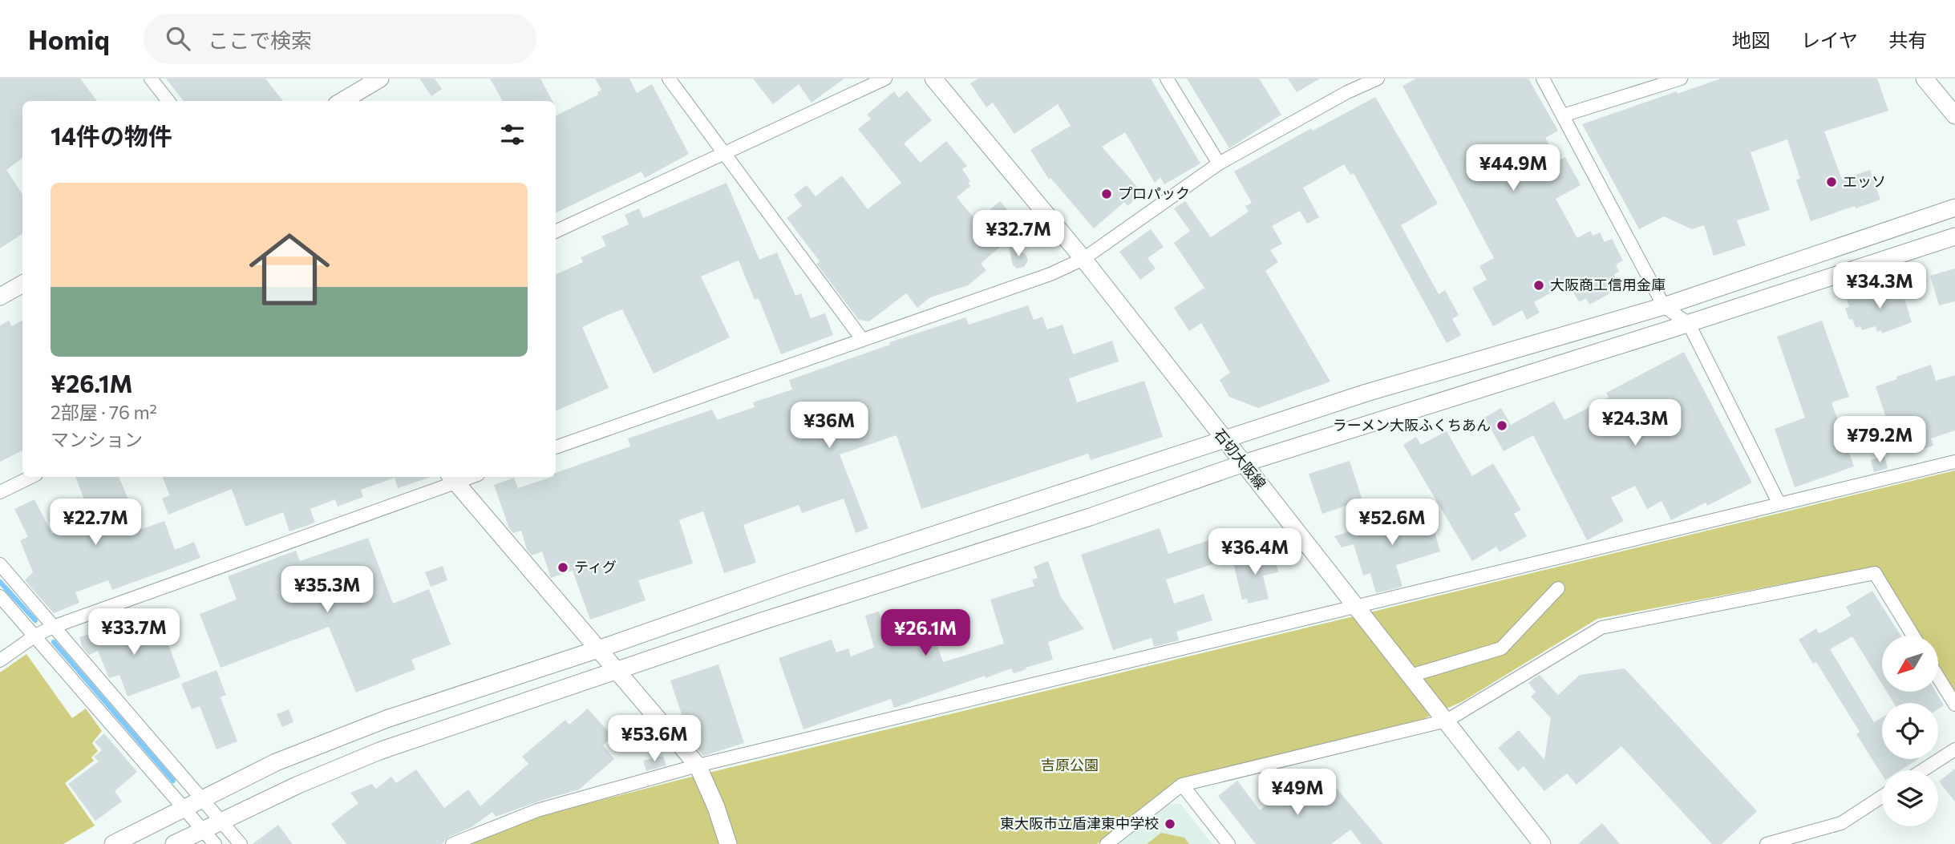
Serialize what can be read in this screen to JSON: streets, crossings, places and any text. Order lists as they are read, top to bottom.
{
  "streets": {
    "street": ["石切大阪線"]
  },
  "parks": ["吉原公園"],
  "places": [
    "エッソ",
    "プロパック",
    "大阪商工信用金庫",
    "ラーメン大阪ふくちあん",
    "ティグ",
    "東大阪市立盾津東中学校"
  ],
  "north": "bottom left",
  "page": {
    "header": "Homiq",
    "search": "ここで検索",
    "nav": ["地図", "レイヤ", "共有"],
    "heading": "14件の物件",
    "price": [
      "¥44.9M",
      "¥32.7M",
      "¥34.3M",
      "¥24.3M",
      "¥36M",
      "¥79.2M",
      "¥22.7M",
      "¥52.6M",
      "¥36.4M",
      "¥35.3M",
      "¥33.7M",
      "¥26.1M",
      "¥53.6M",
      "¥49M"
    ],
    "list": [
      {
        "name": "¥26.1M",
        "note": "2部屋 · 76 m² · マンション"
      }
    ]
  }
}
